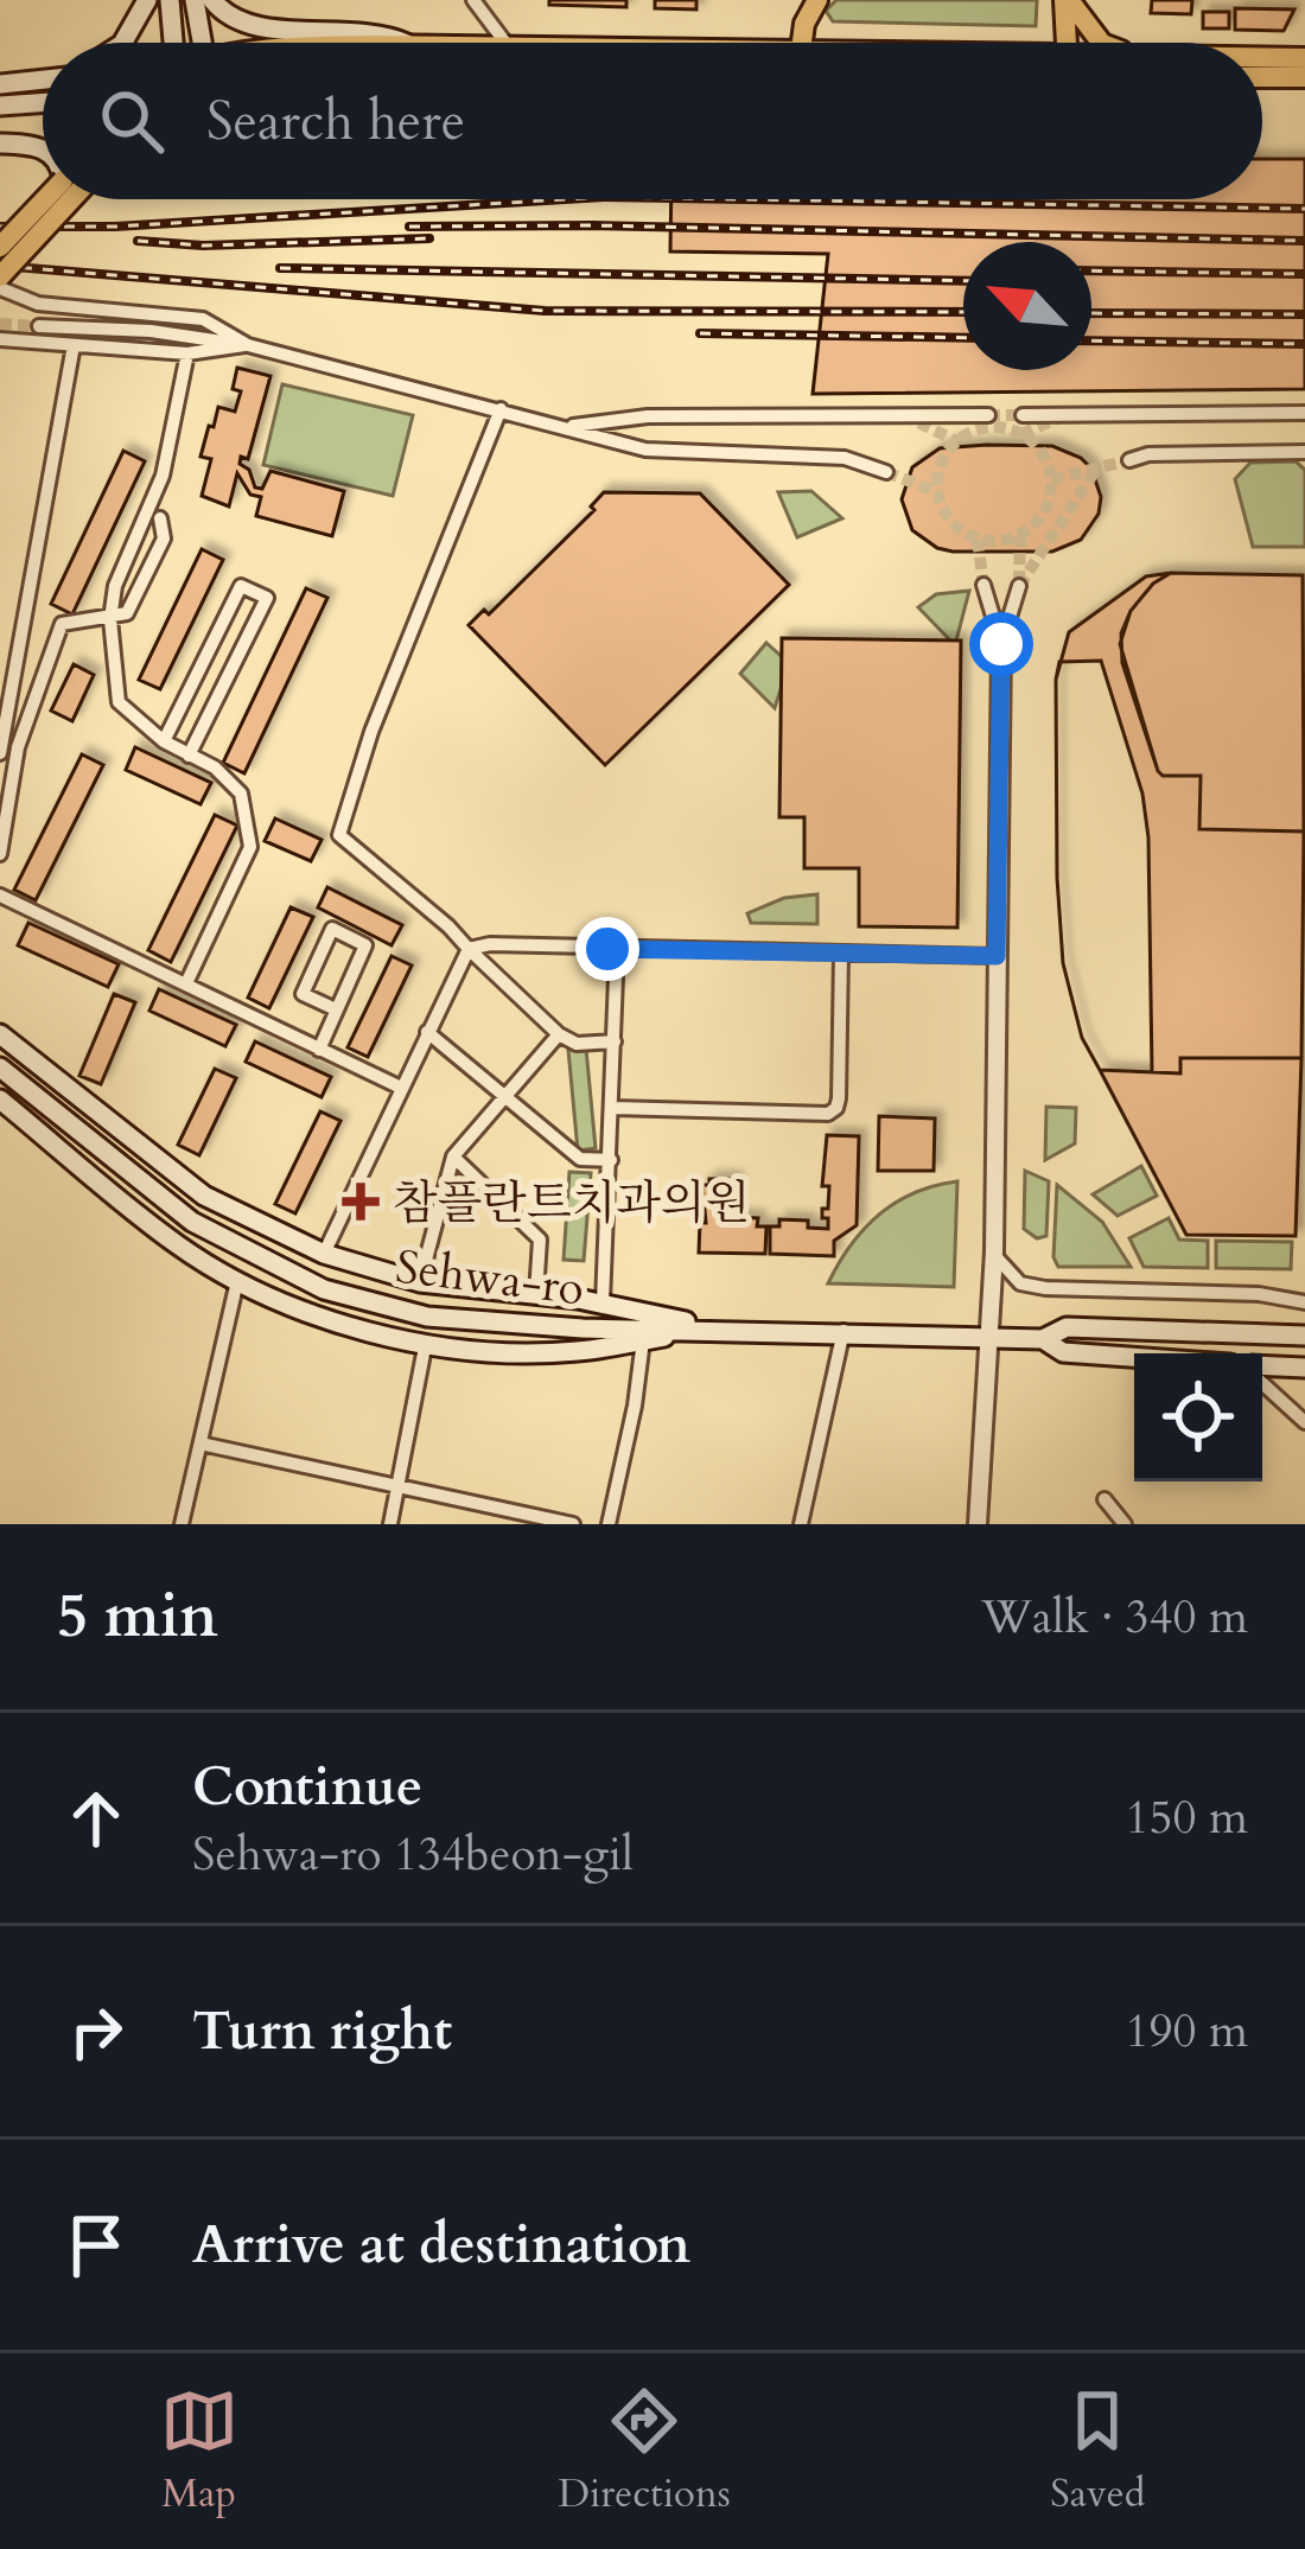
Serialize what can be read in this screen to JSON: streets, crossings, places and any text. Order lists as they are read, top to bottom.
{
  "streets": {
    "main road": ["Sehwa-ro"]
  },
  "places": {
    "health": ["참플란트치과의원"]
  },
  "north": "top left",
  "page": {
    "search": "Search here",
    "heading": ["5 min", "Walk · 340 m"],
    "list": [
      ["Continue", "Sehwa-ro 134beon-gil", "150 m"],
      ["Turn right", "190 m"],
      "Arrive at destination"
    ],
    "nav": ["Map", "Directions", "Saved"]
  }
}
